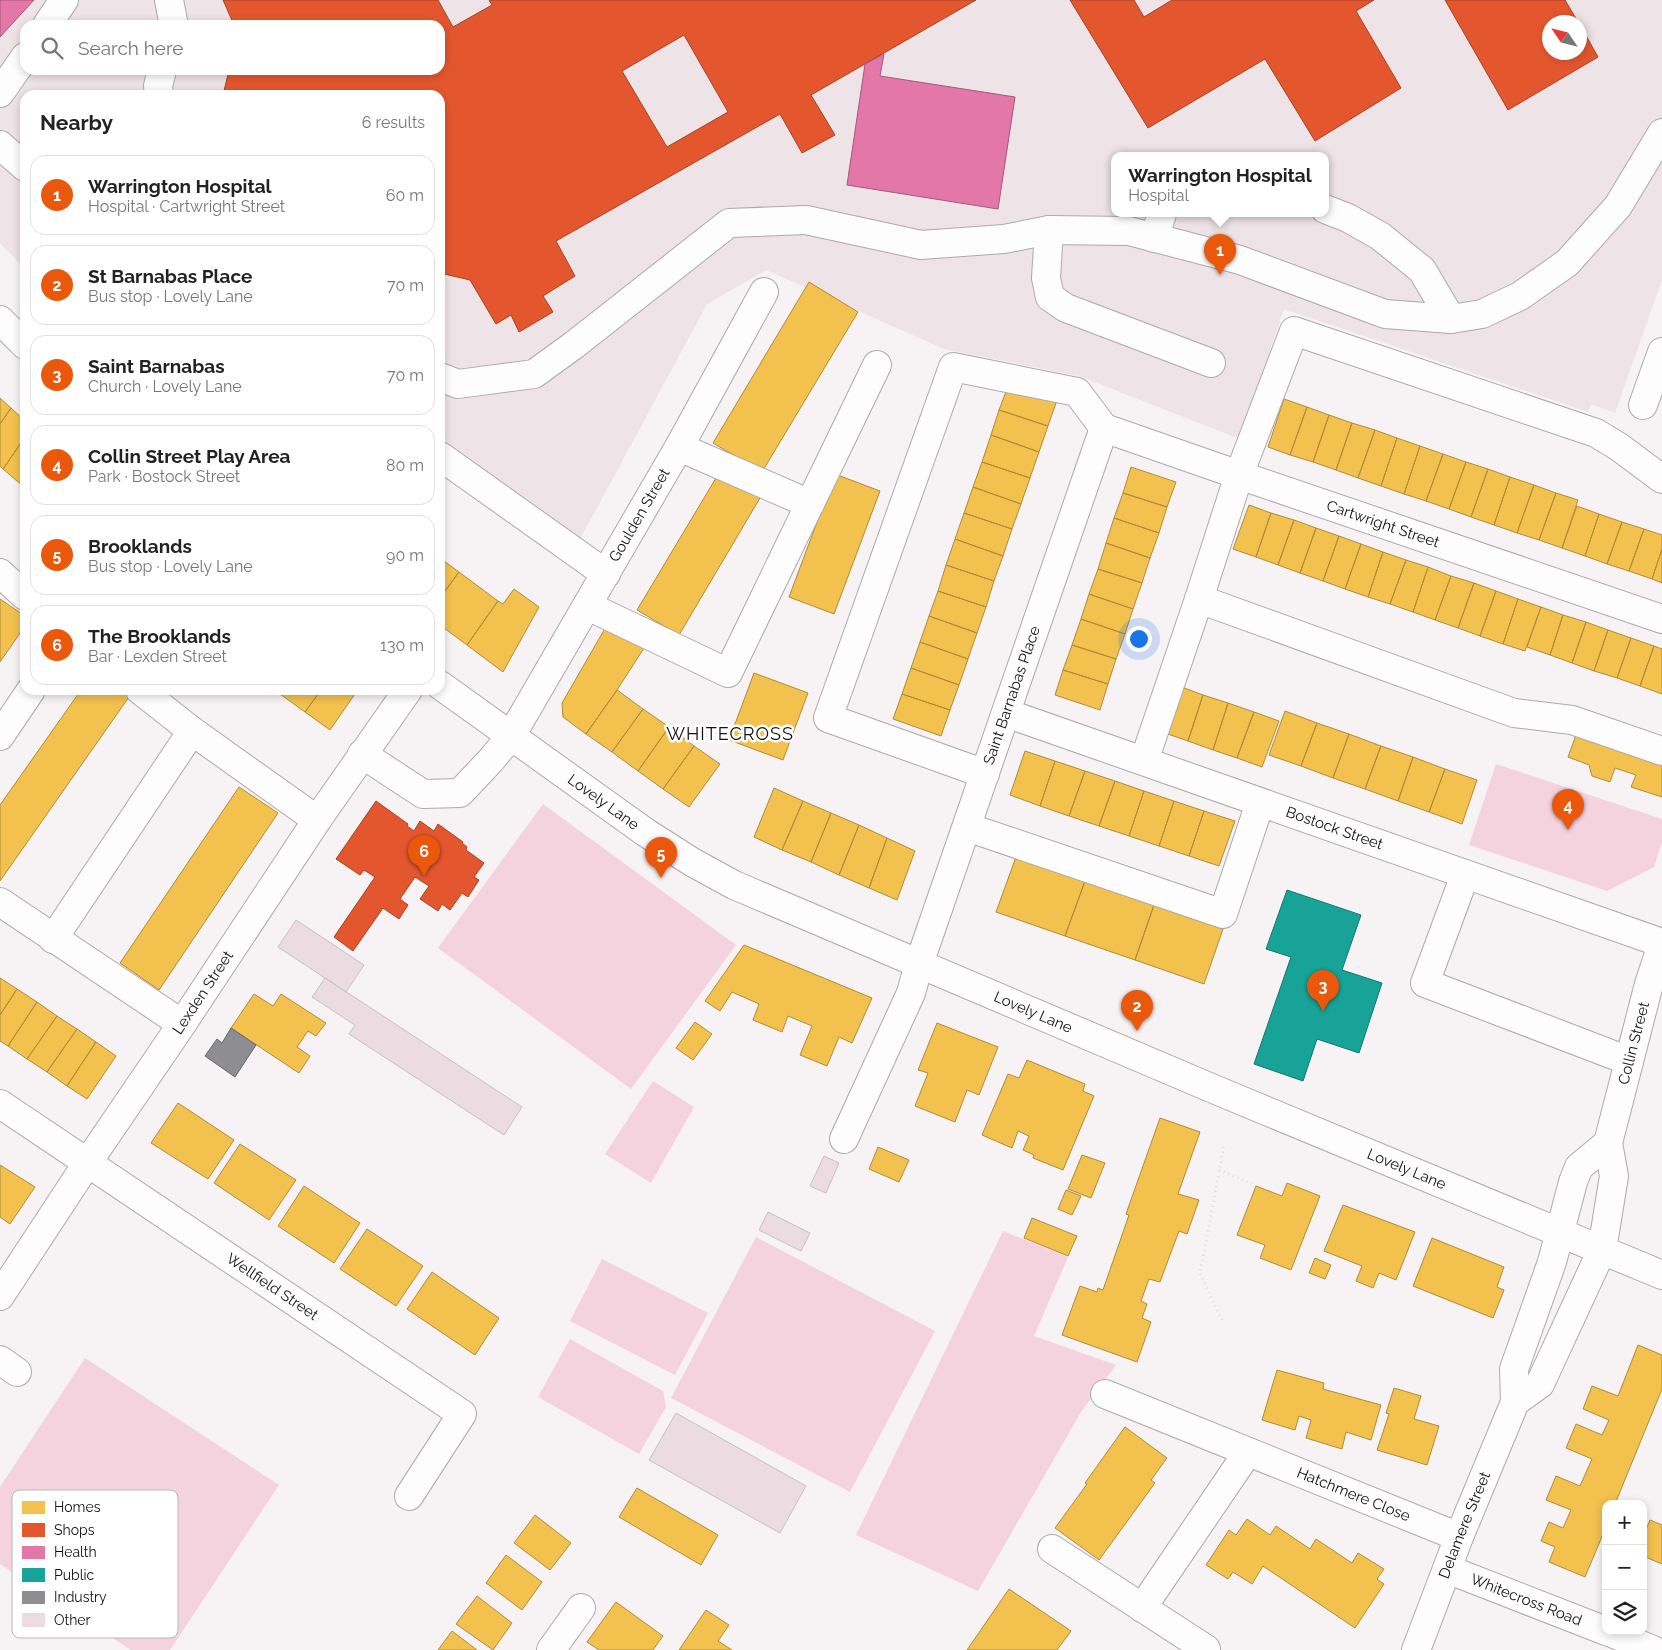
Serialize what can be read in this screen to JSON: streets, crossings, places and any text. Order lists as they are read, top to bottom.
{
  "streets": {
    "street": [
      "Goulden Street",
      "Cartwright Street",
      "Saint Barnabas Place",
      "Lovely Lane",
      "Bostock Street",
      "Lexden Street",
      "Collin Street",
      "Wellfield Street",
      "Hatchmere Close",
      "Delamere Street",
      "Whitecross Road"
    ]
  },
  "crossings": [
    ["Goulden Street", "Lovely Lane"],
    ["Goulden Street", "Lexden Street"],
    ["Cartwright Street", "Saint Barnabas Place"],
    ["Saint Barnabas Place", "Lovely Lane"],
    ["Saint Barnabas Place", "Bostock Street"],
    ["Lovely Lane", "Collin Street"],
    ["Lovely Lane", "Delamere Street"],
    ["Bostock Street", "Collin Street"],
    ["Lexden Street", "Wellfield Street"],
    ["Hatchmere Close", "Delamere Street"],
    ["Delamere Street", "Whitecross Road"]
  ],
  "districts": ["WHITECROSS"],
  "legend": [
    "Homes",
    "Shops",
    "Health",
    "Public",
    "Industry",
    "Other"
  ],
  "north": "top left",
  "page": {
    "search": "Search here",
    "heading": ["Nearby", "6 results"],
    "popup": ["Warrington Hospital", "Hospital"],
    "list": [
      {
        "mark": "1",
        "name": "Warrington Hospital",
        "note": "Hospital · Cartwright Street",
        "value": "60 m"
      },
      {
        "mark": "2",
        "name": "St Barnabas Place",
        "note": "Bus stop · Lovely Lane",
        "value": "70 m"
      },
      {
        "mark": "3",
        "name": "Saint Barnabas",
        "note": "Church · Lovely Lane",
        "value": "70 m"
      },
      {
        "mark": "4",
        "name": "Collin Street Play Area",
        "note": "Park · Bostock Street",
        "value": "80 m"
      },
      {
        "mark": "5",
        "name": "Brooklands",
        "note": "Bus stop · Lovely Lane",
        "value": "90 m"
      },
      {
        "mark": "6",
        "name": "The Brooklands",
        "note": "Bar · Lexden Street",
        "value": "130 m"
      }
    ],
    "pins": [
      "1",
      "4",
      "6",
      "5",
      "3",
      "2"
    ],
    "map_buttons": ["+", "−"]
  }
}
